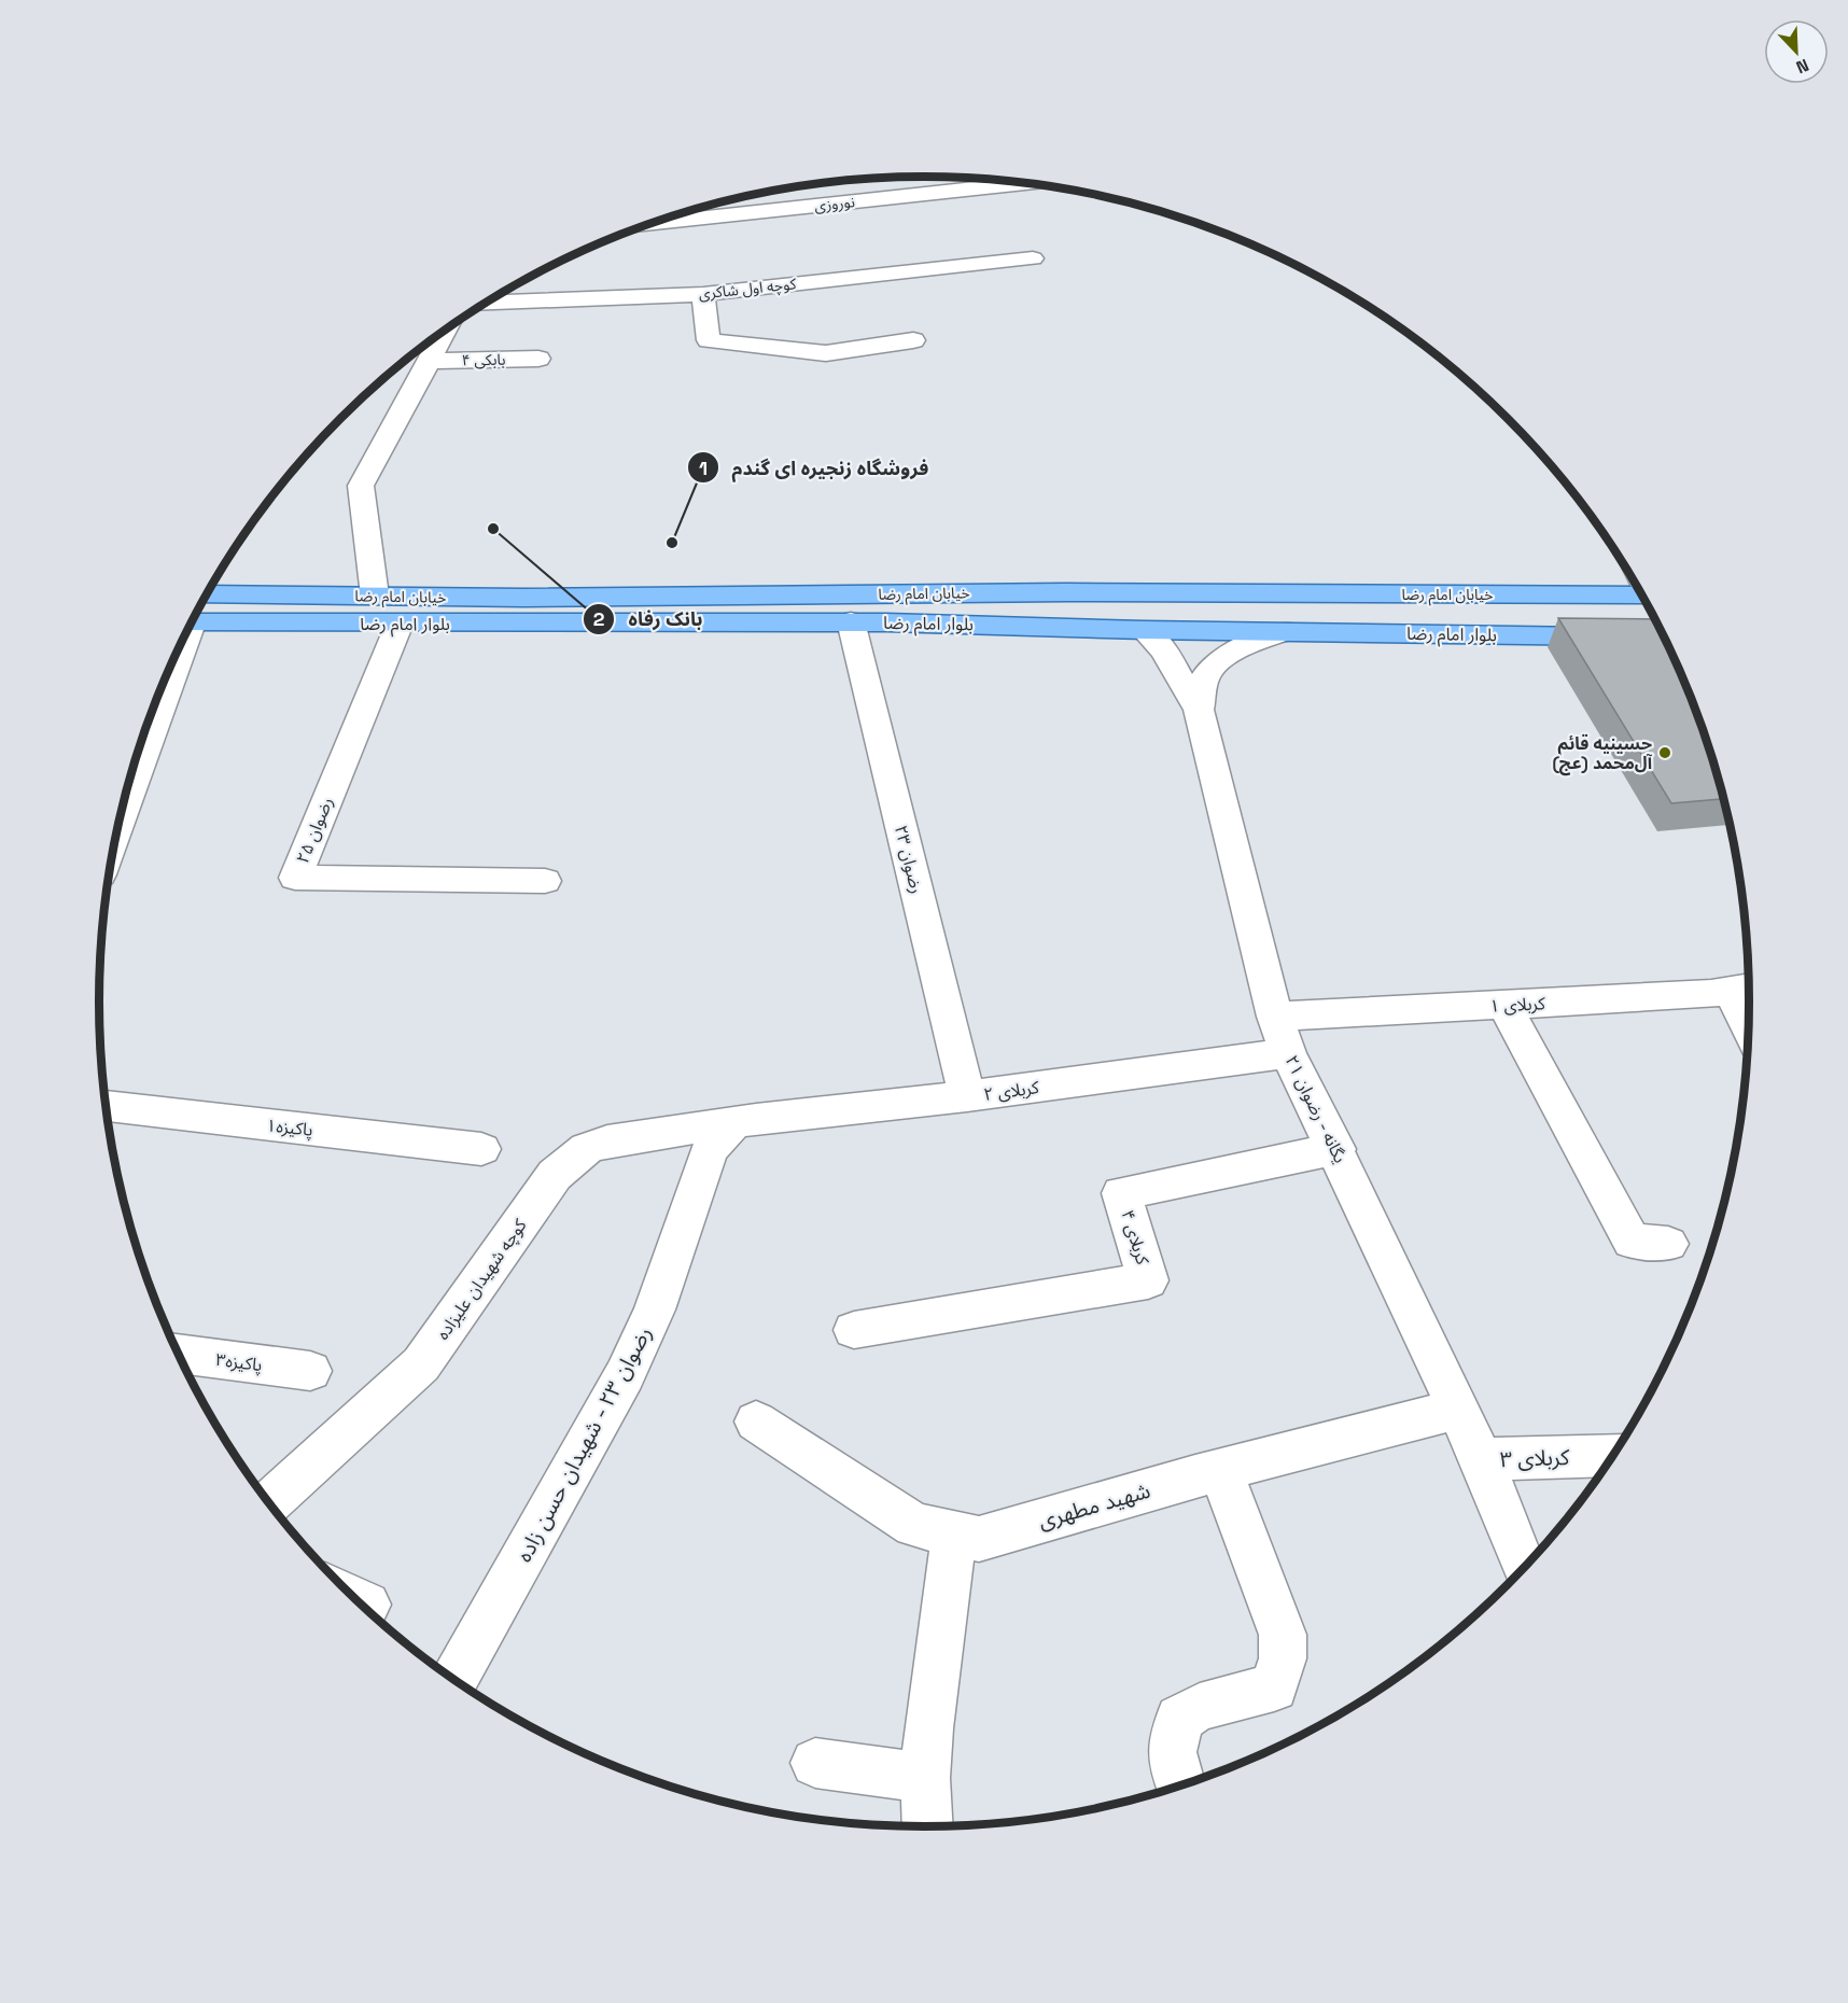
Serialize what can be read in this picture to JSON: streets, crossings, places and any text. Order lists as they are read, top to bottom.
{
  "streets": {
    "main road": ["خیابان امام رضا", "بلوار امام رضا"],
    "street": [
      "نوروزی",
      "کوچه اول شاکری",
      "بابکی ۴",
      "رضوان ۲۵",
      "رضوان ۲۳",
      "کربلای ۱",
      "کربلای ۲",
      "یگانه - رضوان ۲۱",
      "پاکیزه۱",
      "کربلای ۴",
      "کوچه شهیدان علیزاده",
      "پاکیزه۳",
      "رضوان ۲۳ - شهیدان حسن زاده",
      "کربلای ۳",
      "شهید مطهری"
    ]
  },
  "crossings": [
    ["بلوار امام رضا", "رضوان ۲۵"],
    ["بلوار امام رضا", "رضوان ۲۳"],
    ["بلوار امام رضا", "یگانه - رضوان ۲۱"],
    ["رضوان ۲۳", "کربلای ۲"],
    ["کربلای ۱", "کربلای ۲"],
    ["کربلای ۱", "یگانه - رضوان ۲۱"],
    ["کربلای ۲", "یگانه - رضوان ۲۱"],
    ["کربلای ۲", "کوچه شهیدان علیزاده"],
    ["کربلای ۲", "رضوان ۲۳ - شهیدان حسن زاده"],
    ["یگانه - رضوان ۲۱", "کربلای ۴"],
    ["یگانه - رضوان ۲۱", "کربلای ۳"],
    ["یگانه - رضوان ۲۱", "شهید مطهری"],
    ["کوچه شهیدان علیزاده", "رضوان ۲۳ - شهیدان حسن زاده"]
  ],
  "places": ["بانک رفاه", "فروشگاه زنجیره ای گندم", "حسینیه قائم آل‌محمد (عج)"],
  "north": "bottom right"
}
